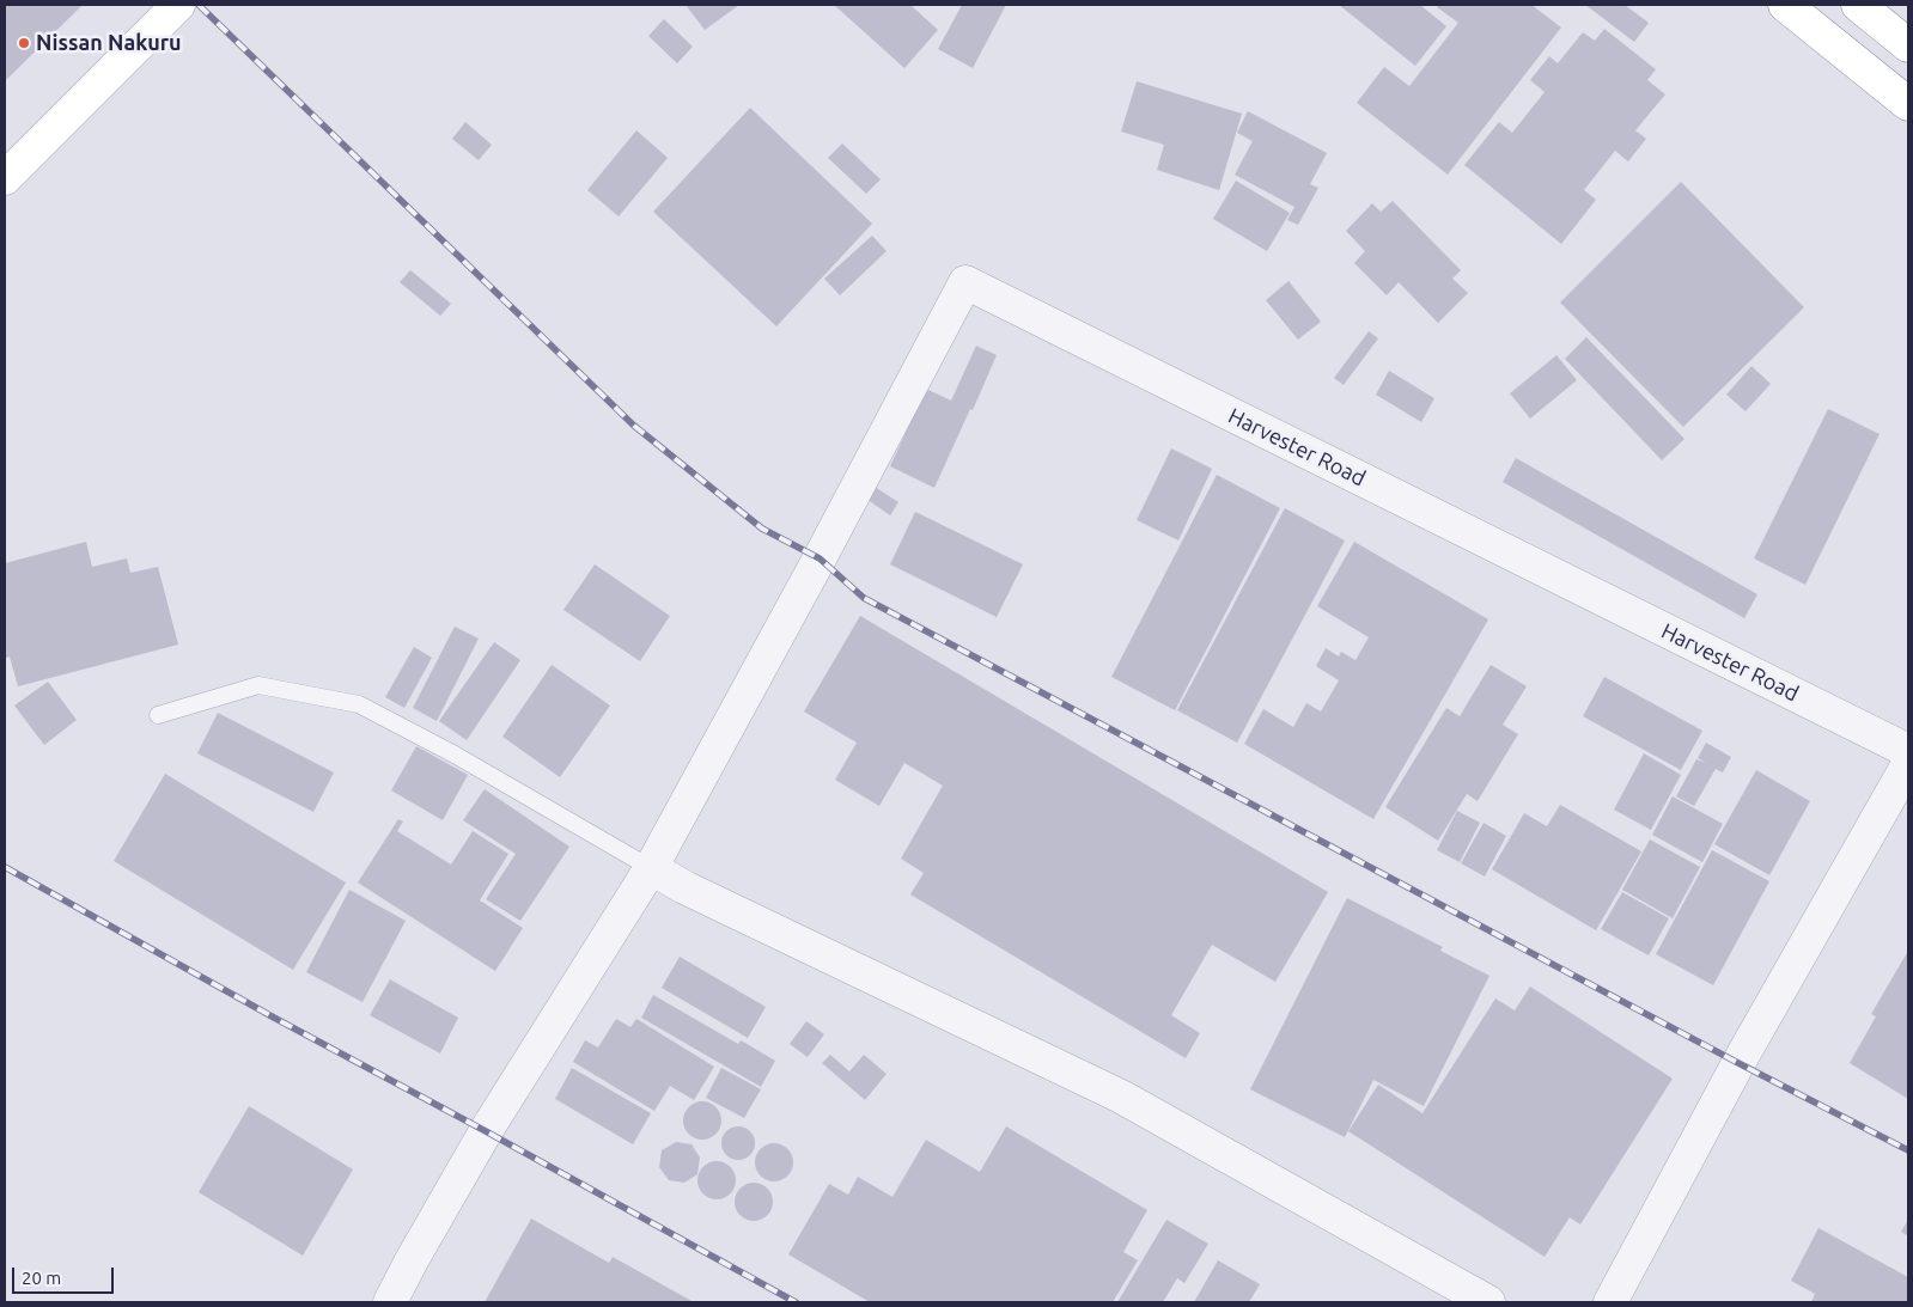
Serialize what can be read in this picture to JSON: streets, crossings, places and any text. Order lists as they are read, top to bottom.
{
  "streets": {
    "street": ["Harvester Road"]
  },
  "places": ["Nissan Nakuru"],
  "scale_bar": "20 m"
}
